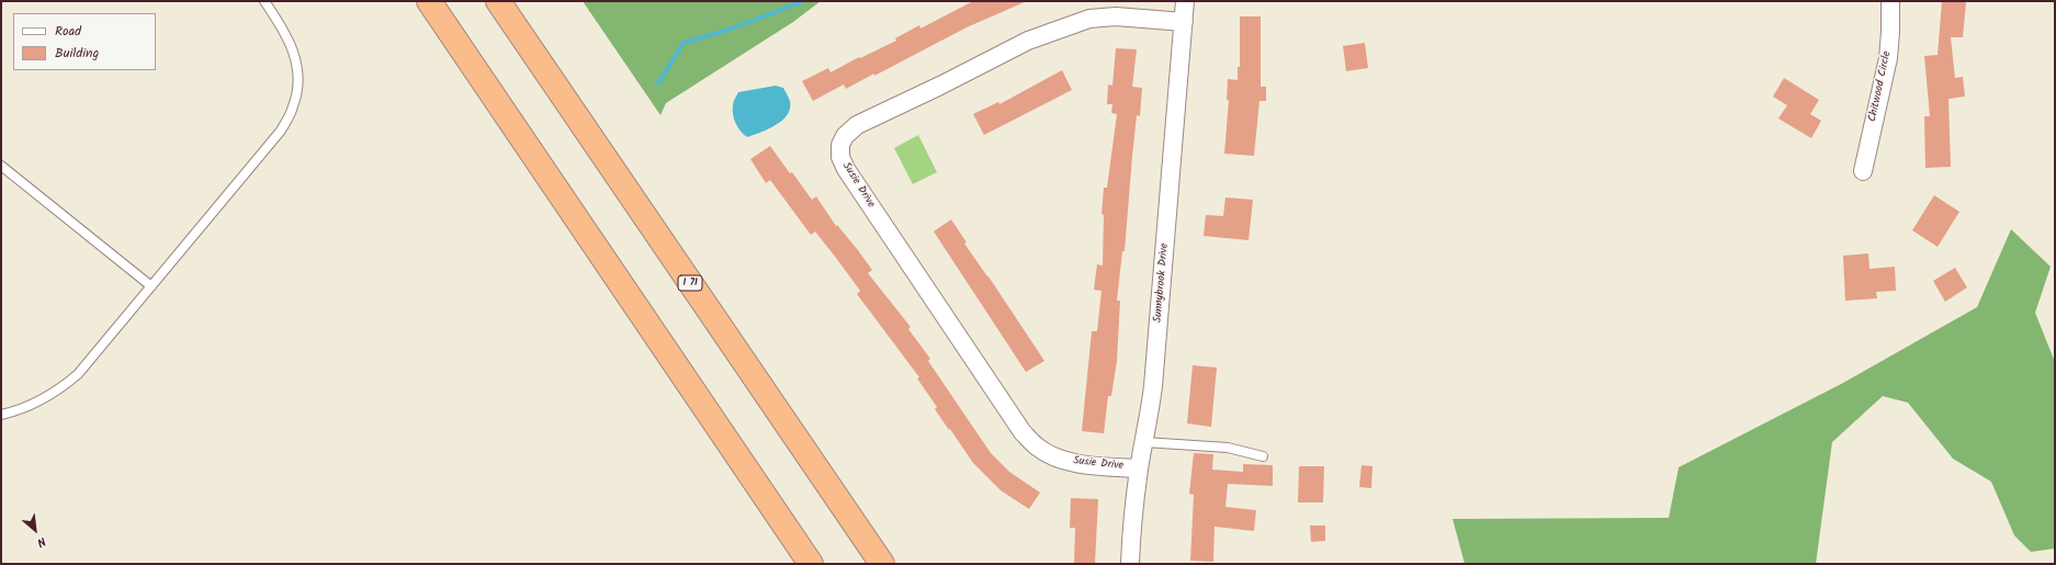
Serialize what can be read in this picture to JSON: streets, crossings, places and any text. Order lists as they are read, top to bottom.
{
  "streets": {
    "highway": ["I 71"],
    "street": ["Chitwood Circle", "Susie Drive", "Sunnybrook Drive"]
  },
  "crossings": [
    ["Susie Drive", "Sunnybrook Drive"]
  ],
  "legend": ["Road", "Building"],
  "north": "bottom right"
}
